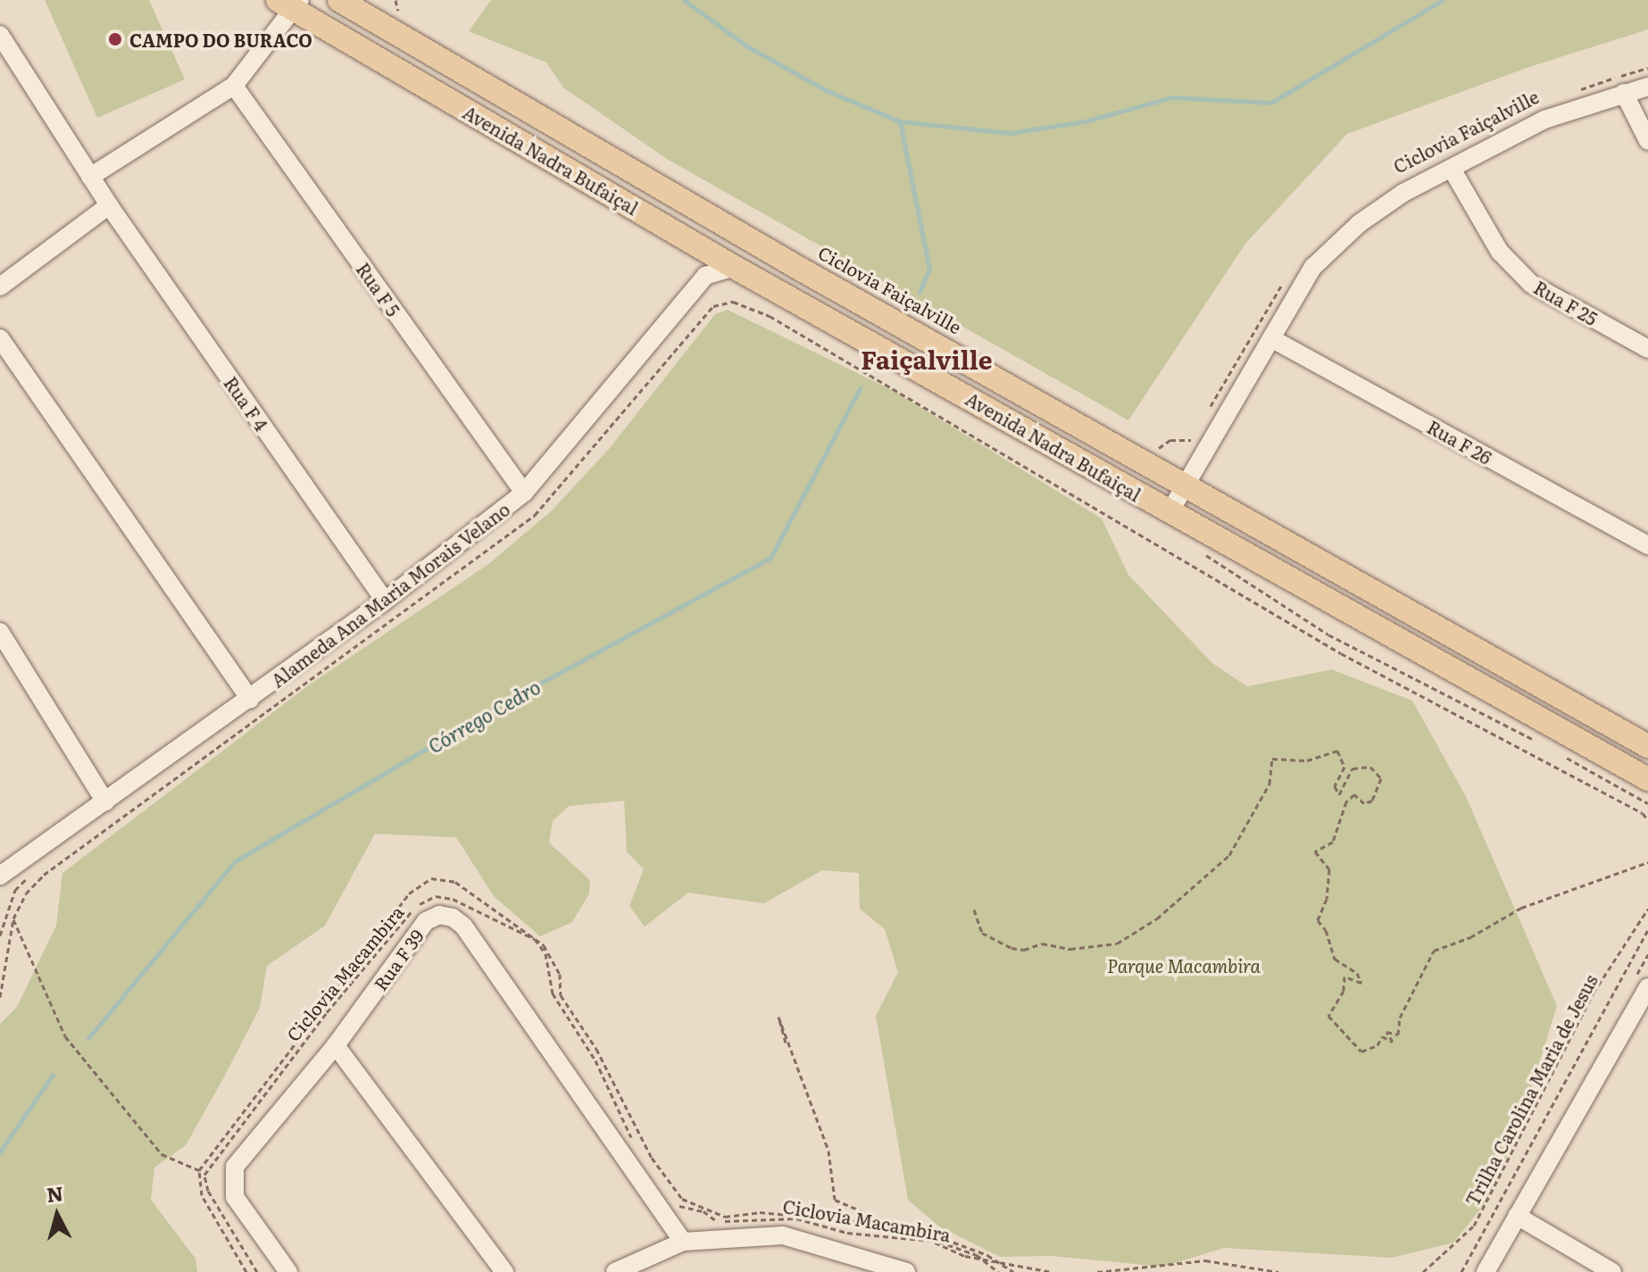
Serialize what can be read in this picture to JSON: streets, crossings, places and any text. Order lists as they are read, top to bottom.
{
  "streets": {
    "main road": ["Avenida Nadra Bufaiçal"],
    "street": [
      "Rua F 5",
      "Rua F 25",
      "Rua F 4",
      "Rua F 26",
      "Alameda Ana Maria Morais Velano",
      "Rua F 39"
    ],
    "path": ["Ciclovia Macambira", "Trilha Carolina Maria de Jesus"]
  },
  "crossings": [
    ["Avenida Nadra Bufaiçal", "Alameda Ana Maria Morais Velano"],
    ["Rua F 5", "Alameda Ana Maria Morais Velano"],
    ["Rua F 4", "Alameda Ana Maria Morais Velano"]
  ],
  "districts": ["Faiçalville"],
  "water": ["Córrego Cedro"],
  "parks": ["Parque Macambira"],
  "places": ["CAMPO DO BURACO"],
  "north": "top"
}
